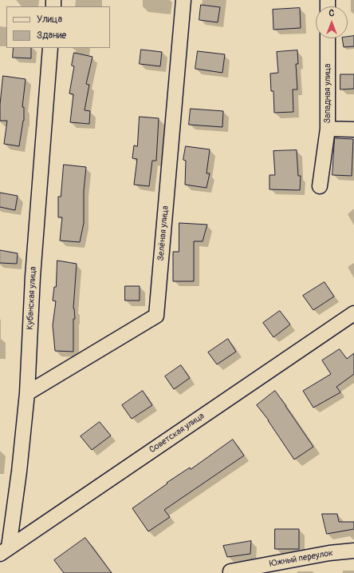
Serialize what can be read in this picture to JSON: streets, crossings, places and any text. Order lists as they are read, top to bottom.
{
  "streets": {
    "street": [
      "Западная улица",
      "Зелёная улица",
      "Кубанская улица",
      "Советская улица",
      "Южный переулок"
    ]
  },
  "crossings": [
    ["Зелёная улица", "Кубанская улица"],
    ["Кубанская улица", "Советская улица"]
  ],
  "legend": ["Улица", "Здание"],
  "north": "top"
}
